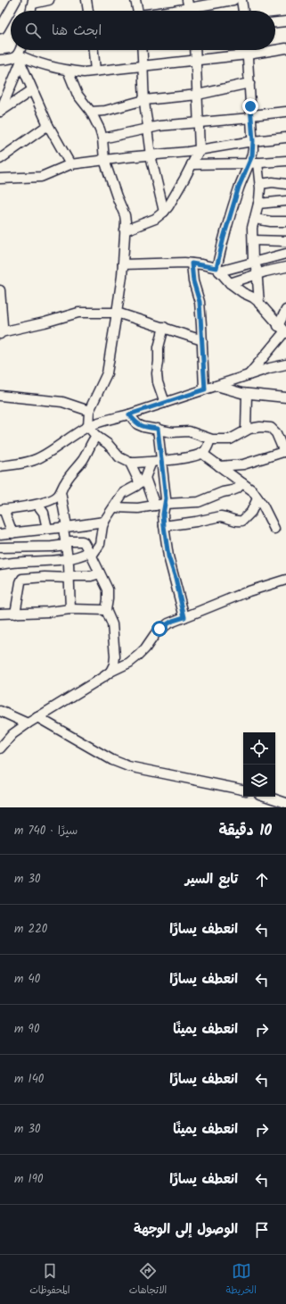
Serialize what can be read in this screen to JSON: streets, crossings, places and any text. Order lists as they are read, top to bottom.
{
  "page": {
    "search": "ابحث هنا",
    "heading": ["10 دقيقة", "سيرًا · 740 m"],
    "list": [
      ["تابع السير", "30 m"],
      ["انعطف يسارًا", "220 m"],
      ["انعطف يسارًا", "40 m"],
      ["انعطف يمينًا", "90 m"],
      ["انعطف يسارًا", "140 m"],
      ["انعطف يمينًا", "30 m"],
      ["انعطف يسارًا", "190 m"],
      "الوصول إلى الوجهة"
    ],
    "nav": ["الخريطة", "الاتجاهات", "المحفوظات"]
  }
}
